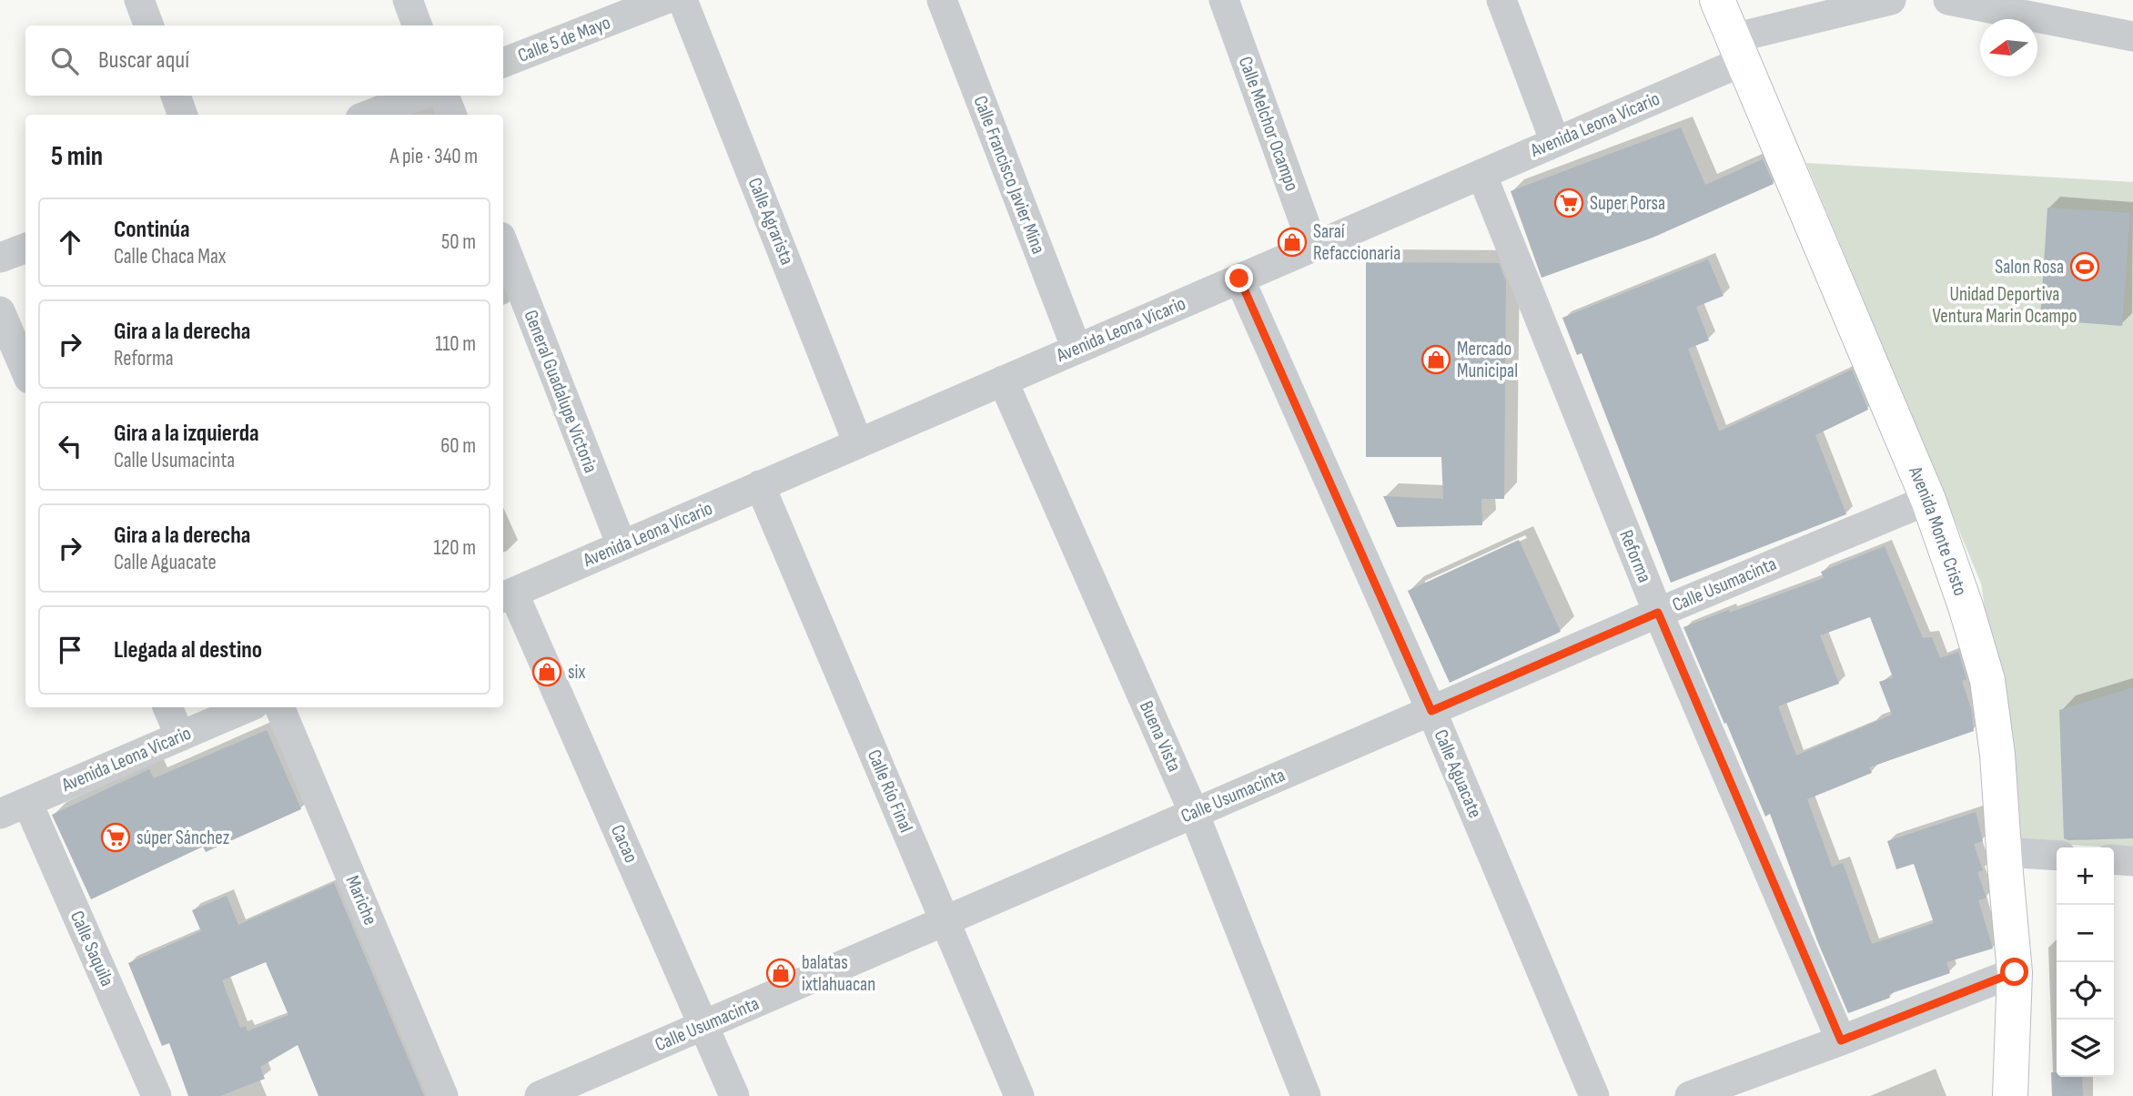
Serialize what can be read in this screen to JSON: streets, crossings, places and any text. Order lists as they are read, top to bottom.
{
  "streets": {
    "main road": ["Avenida Monte Cristo"],
    "street": [
      "Calle 5 de Mayo",
      "Calle Melchor Ocampo",
      "Avenida Leona Vicario",
      "Calle Francisco Javier Mina",
      "Calle Agrarista",
      "General Guadalupe Victoria",
      "Reforma",
      "Calle Usumacinta",
      "Buena Vista",
      "Calle Aguacate",
      "Calle Río Final",
      "Cacao",
      "Mariche",
      "Calle Saquila"
    ]
  },
  "crossings": [
    ["Calle Melchor Ocampo", "Avenida Leona Vicario"],
    ["Avenida Leona Vicario", "Calle Francisco Javier Mina"],
    ["Avenida Leona Vicario", "Calle Agrarista"],
    ["Avenida Leona Vicario", "General Guadalupe Victoria"],
    ["Avenida Leona Vicario", "Avenida Monte Cristo"],
    ["Avenida Leona Vicario", "Reforma"],
    ["Avenida Leona Vicario", "Buena Vista"],
    ["Avenida Leona Vicario", "Calle Aguacate"],
    ["Avenida Leona Vicario", "Calle Río Final"],
    ["Avenida Leona Vicario", "Cacao"],
    ["Avenida Leona Vicario", "Calle Saquila"],
    ["Avenida Monte Cristo", "Calle Usumacinta"],
    ["Reforma", "Calle Usumacinta"],
    ["Calle Usumacinta", "Buena Vista"],
    ["Calle Usumacinta", "Calle Aguacate"],
    ["Calle Usumacinta", "Calle Río Final"],
    ["Calle Usumacinta", "Cacao"]
  ],
  "parks": ["Unidad Deportiva Ventura Marin Ocampo"],
  "places": {
    "supermarket": ["Super Porsa", "súper Sánchez"],
    "shop": [
      "Saraí Refaccionaria",
      "Mercado Municipal",
      "six",
      "balatas ixtlahuacan"
    ],
    "sports": ["Salon Rosa"]
  },
  "north": "left",
  "page": {
    "search": "Buscar aquí",
    "heading": ["5 min", "A pie · 340 m"],
    "list": [
      ["Continúa", "Calle Chaca Max", "50 m"],
      ["Gira a la derecha", "Reforma", "110 m"],
      ["Gira a la izquierda", "Calle Usumacinta", "60 m"],
      ["Gira a la derecha", "Calle Aguacate", "120 m"],
      "Llegada al destino"
    ],
    "map_buttons": ["+", "−"]
  }
}
